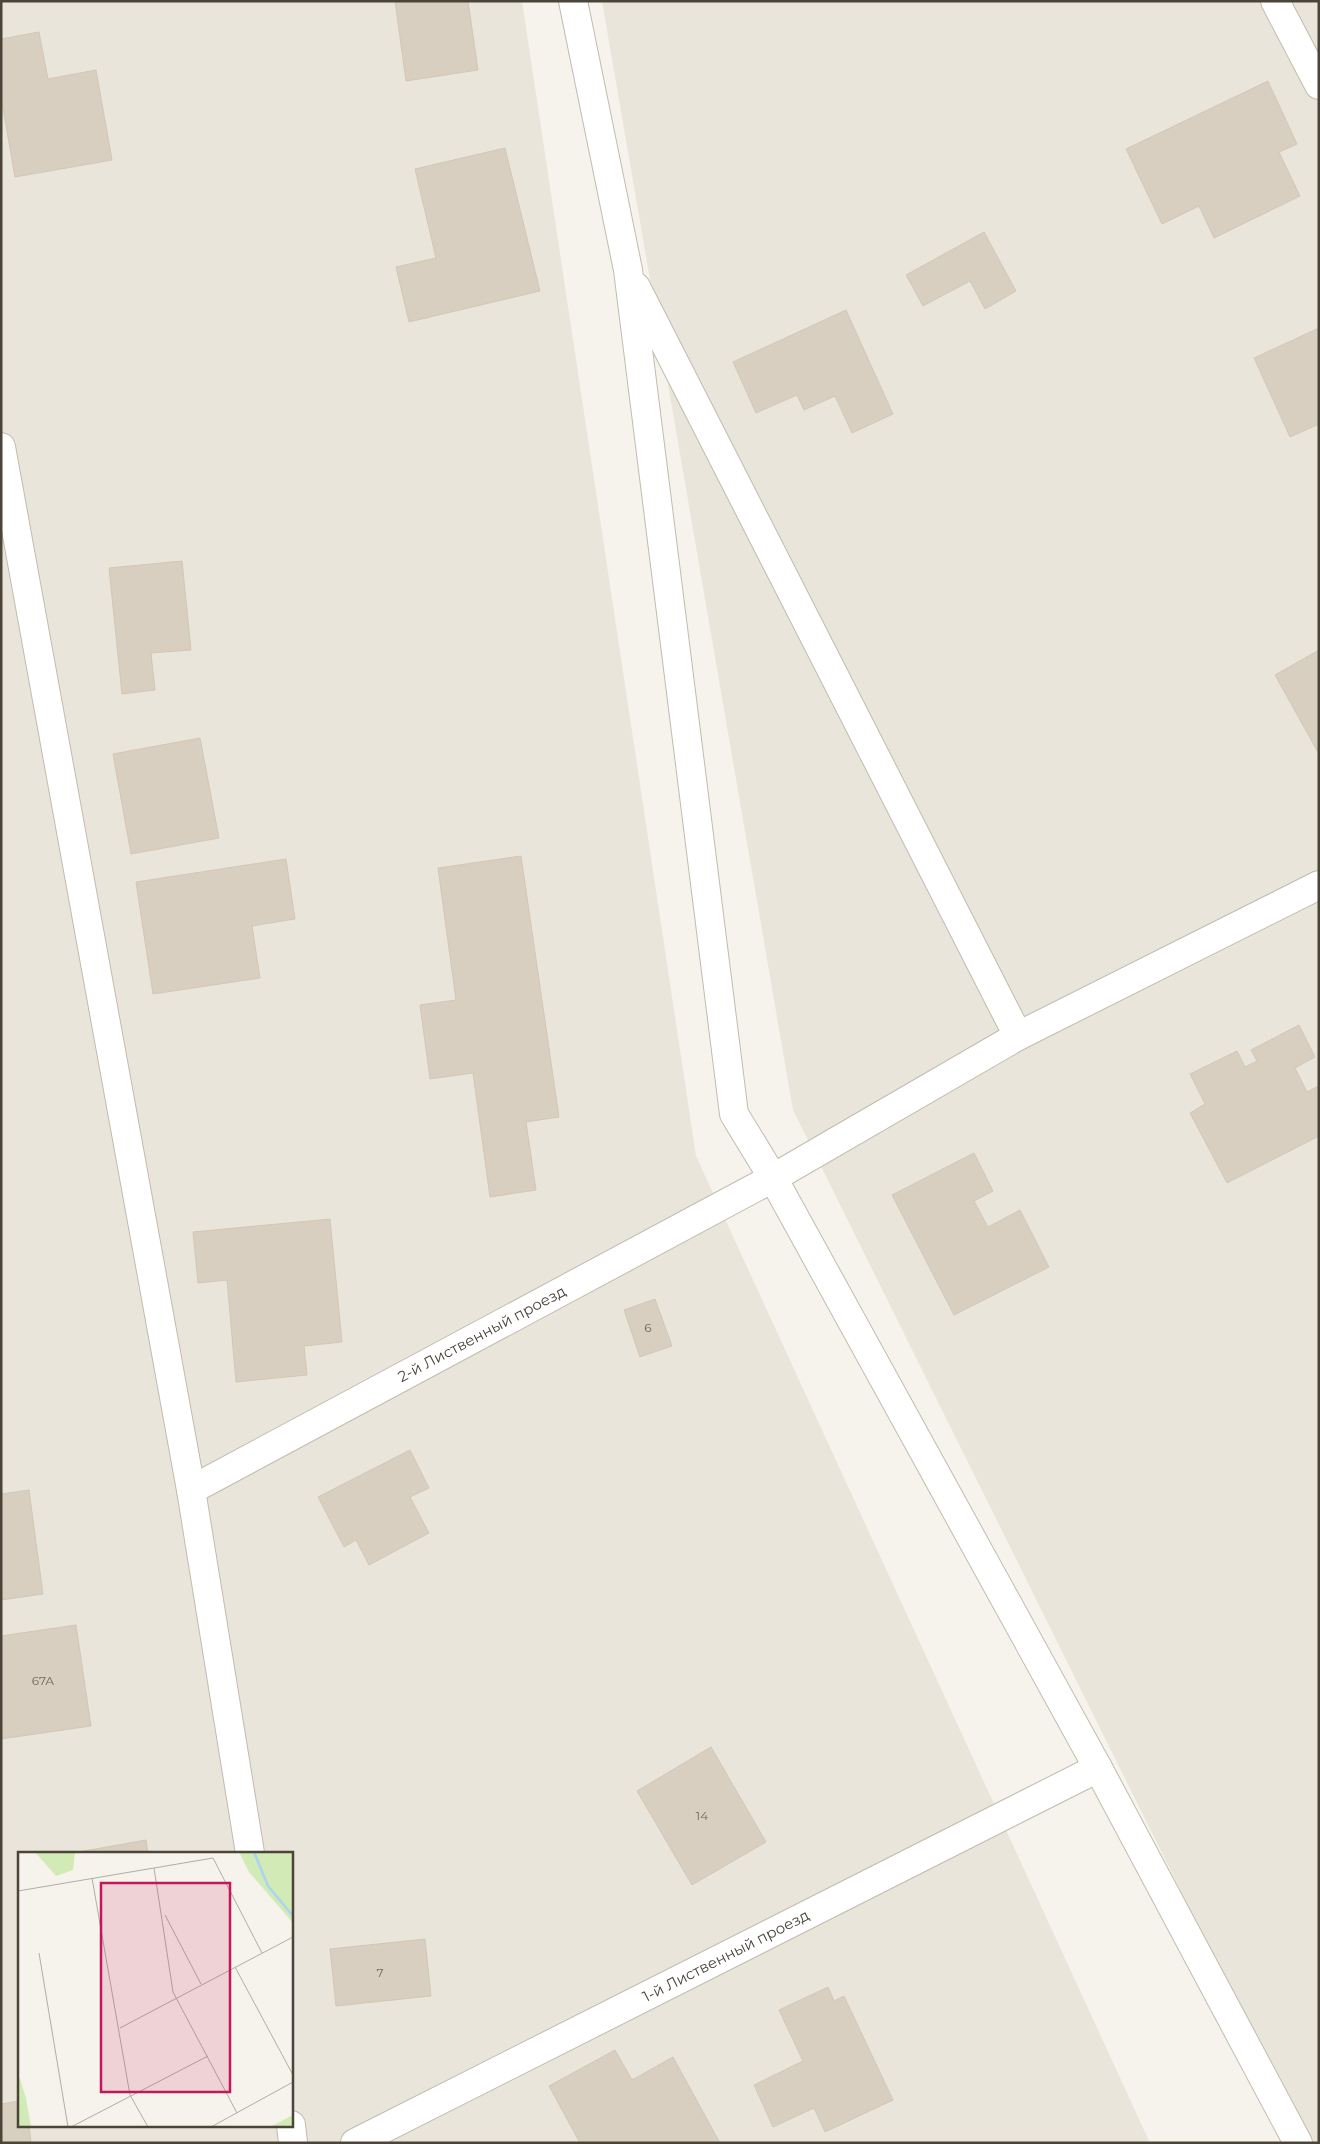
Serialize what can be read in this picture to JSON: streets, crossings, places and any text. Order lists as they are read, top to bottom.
{
  "streets": {
    "street": ["2-й Лиственный проезд", "1-й Лиственный проезд"]
  },
  "house_numbers": [
    "6",
    "67А",
    "14",
    "7"
  ]
}
